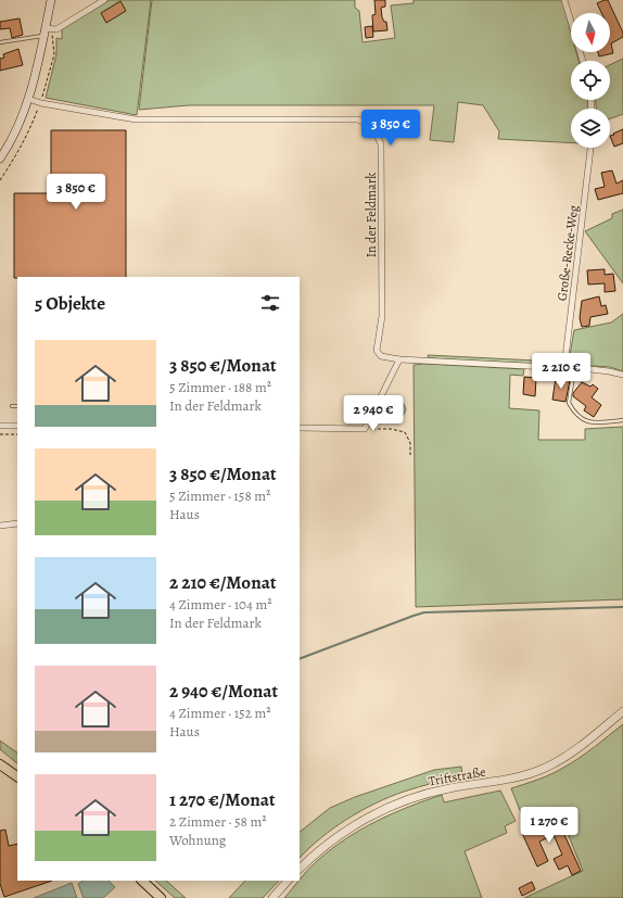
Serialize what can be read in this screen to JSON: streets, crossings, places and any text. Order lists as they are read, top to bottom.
{
  "streets": {
    "street": ["In der Feldmark", "Große-Recke-Weg", "Triftstraße"]
  },
  "crossings": [
    ["In der Feldmark", "Große-Recke-Weg"]
  ],
  "north": "bottom",
  "page": {
    "price": [
      "3 850 €",
      "3 850 €",
      "2 210 €",
      "2 940 €",
      "1 270 €"
    ],
    "heading": "5 Objekte",
    "list": [
      {
        "name": "3 850 €/Monat",
        "note": "5 Zimmer · 188 m² · In der Feldmark"
      },
      {
        "name": "3 850 €/Monat",
        "note": "5 Zimmer · 158 m² · Haus"
      },
      {
        "name": "2 210 €/Monat",
        "note": "4 Zimmer · 104 m² · In der Feldmark"
      },
      {
        "name": "2 940 €/Monat",
        "note": "4 Zimmer · 152 m² · Haus"
      },
      {
        "name": "1 270 €/Monat",
        "note": "2 Zimmer · 58 m² · Wohnung"
      }
    ]
  }
}
